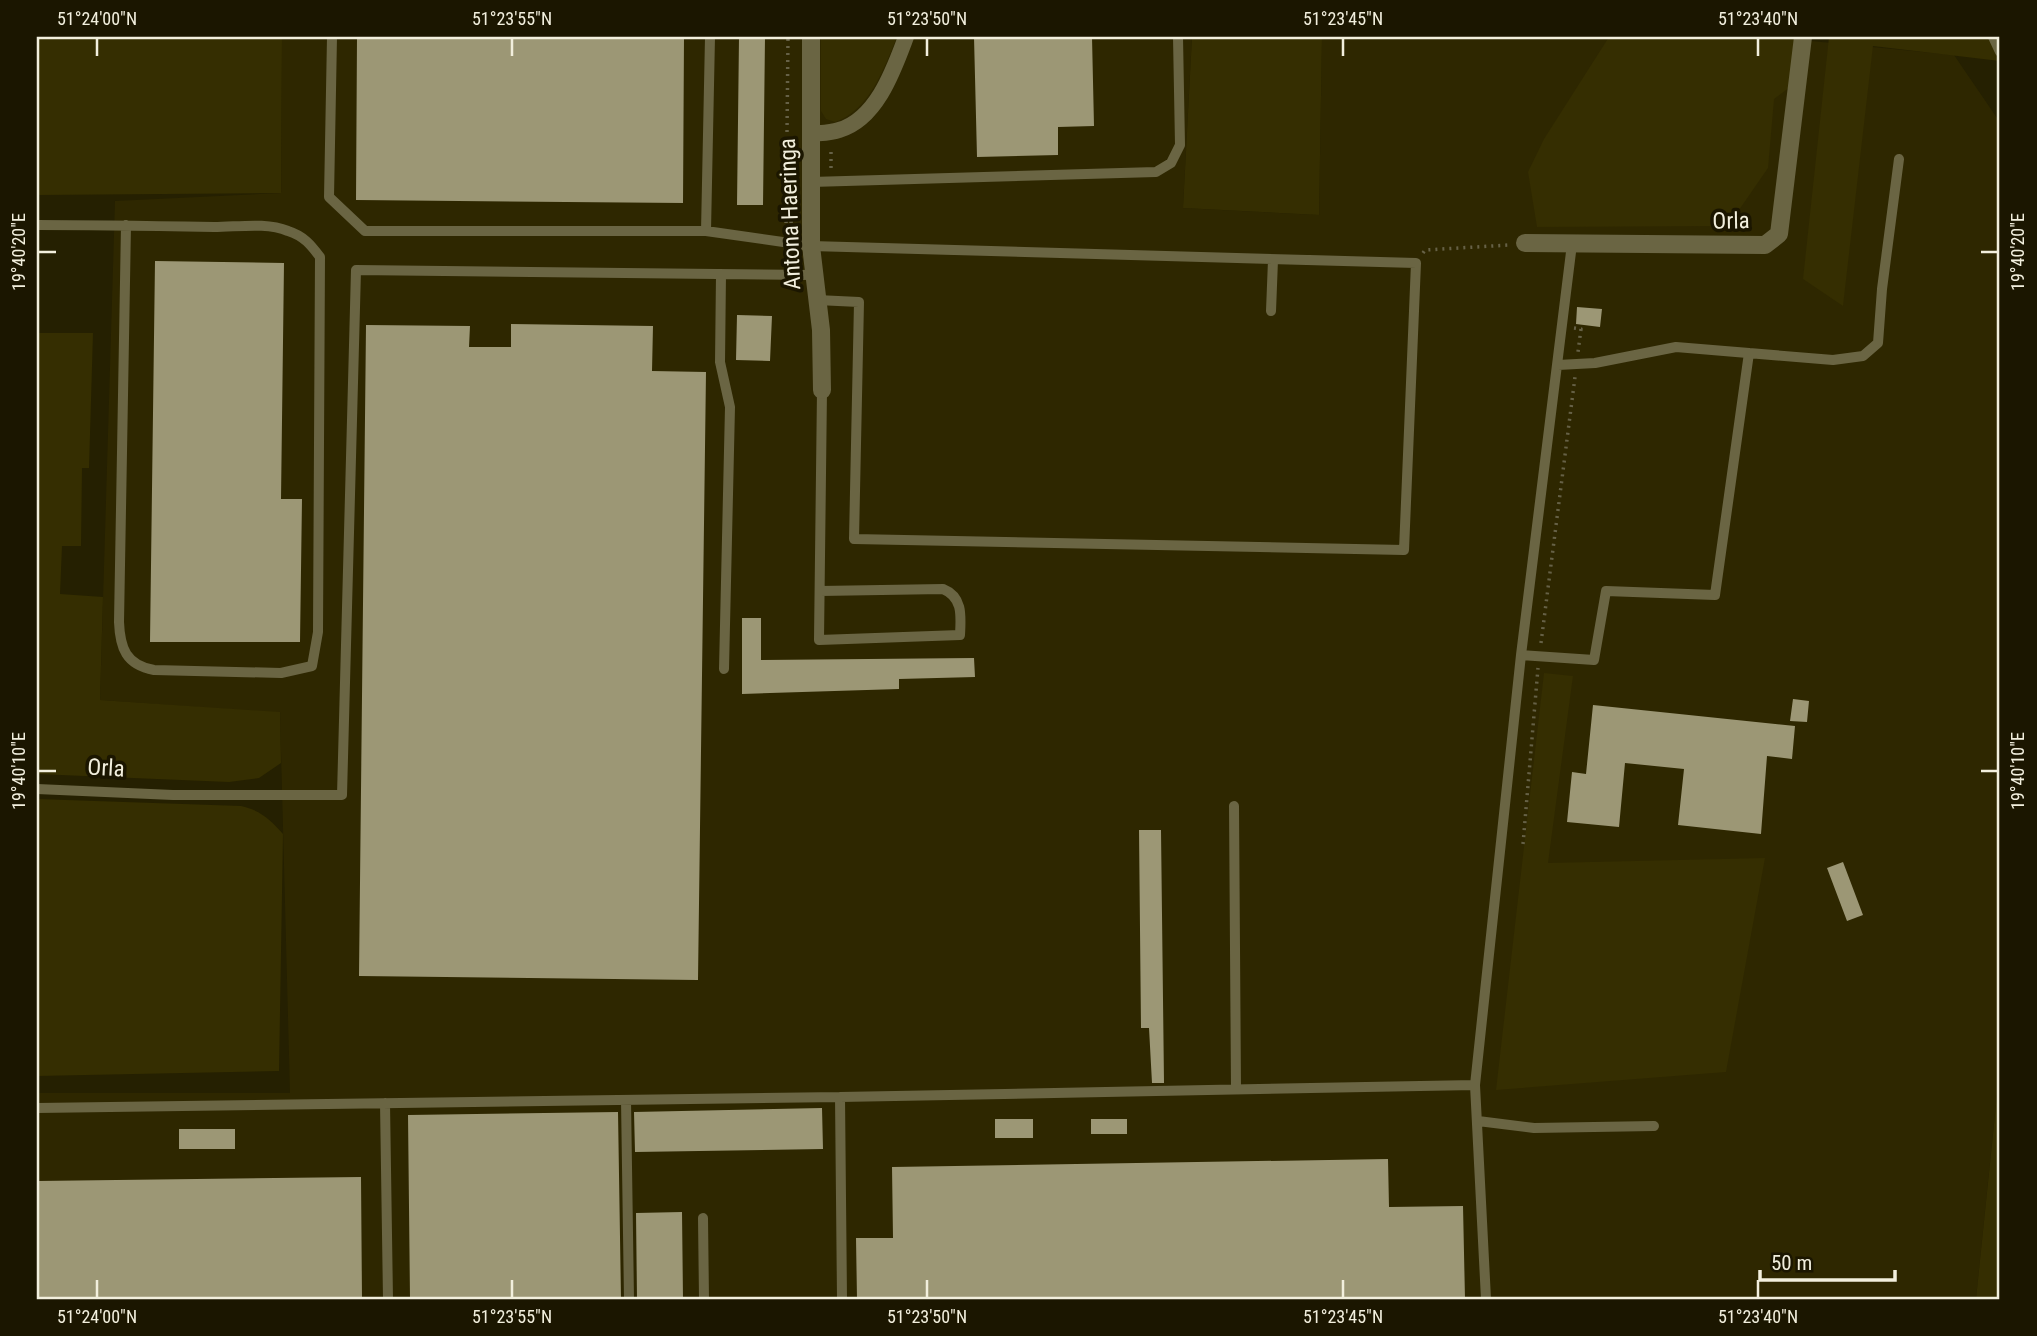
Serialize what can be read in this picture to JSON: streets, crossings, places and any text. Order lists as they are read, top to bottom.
{
  "streets": {
    "street": ["Antona Haeringa", "Orla"]
  },
  "scale_bar": "50 m",
  "coordinates": [
    "51°24'00\"N",
    "51°23'55\"N",
    "51°23'50\"N",
    "51°23'45\"N",
    "51°23'40\"N",
    "19°40'20\"E",
    "19°40'10\"E"
  ]
}
